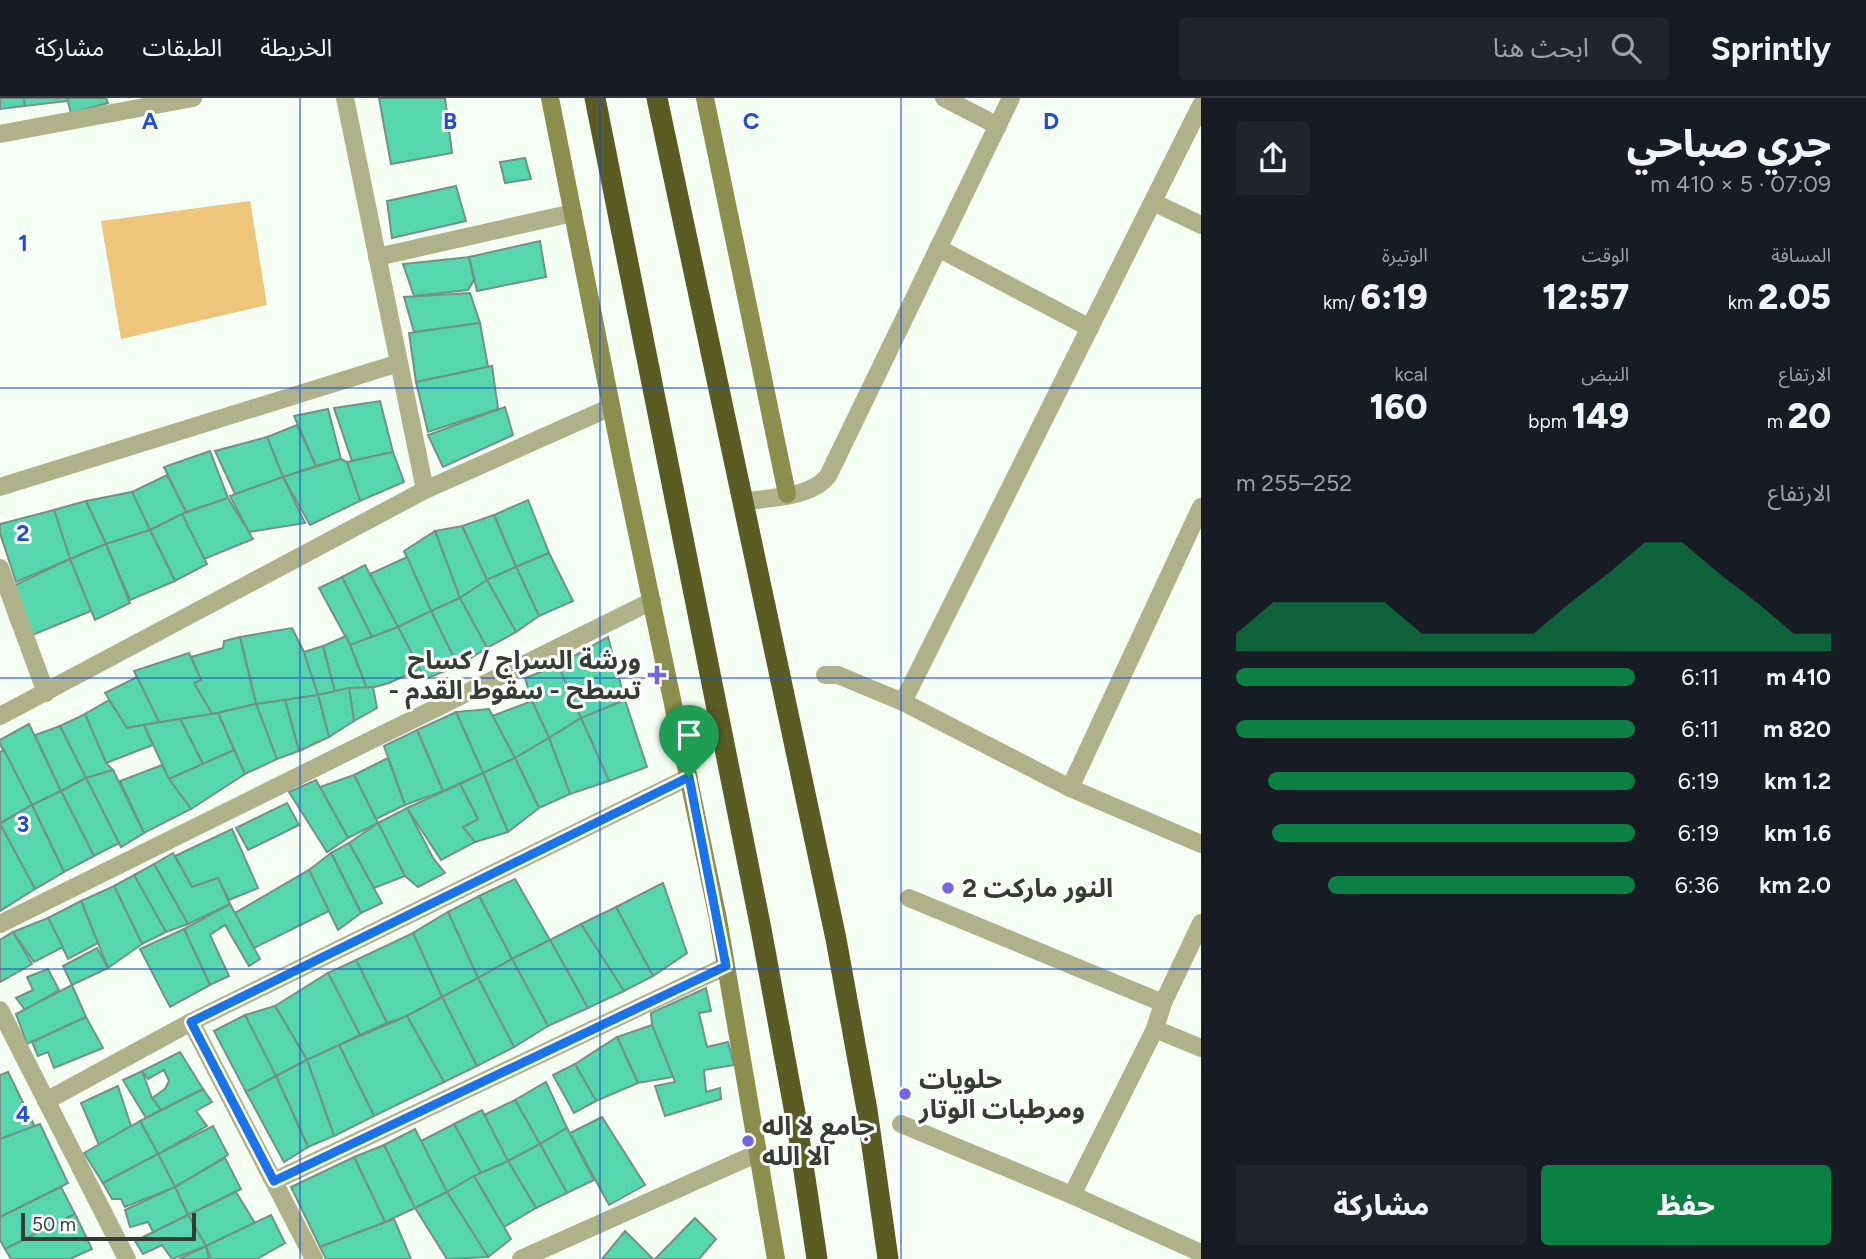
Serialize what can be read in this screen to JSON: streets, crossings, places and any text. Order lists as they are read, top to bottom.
{
  "places": {
    "health": ["ورشة السراج / كساح - تسطح - سقوط القدم"],
    "other": ["النور ماركت 2", "حلويات ومرطبات الوتار", "جامع لا اله الا الله"]
  },
  "scale_bar": "50 m",
  "page": {
    "header": "Sprintly",
    "search": "ابحث هنا",
    "nav": ["الخريطة", "الطبقات", "مشاركة"],
    "heading": ["جري صباحي", "07:09 · 5 × 410 m"],
    "stats": [
      ["المسافة", "2.05 km"],
      ["الوقت", "12:57"],
      ["الوتيرة", "6:19 /km"],
      ["الارتفاع", "20 m"],
      ["النبض", "149 bpm"],
      ["kcal", "160"]
    ],
    "chart": ["الارتفاع", "252–255 m"],
    "list": [
      {
        "name": "410 m",
        "note": "6:11"
      },
      {
        "name": "820 m",
        "note": "6:11"
      },
      {
        "name": "1.2 km",
        "note": "6:19"
      },
      {
        "name": "1.6 km",
        "note": "6:19"
      },
      {
        "name": "2.0 km",
        "note": "6:36"
      }
    ],
    "buttons": ["حفظ", "مشاركة"],
    "scale": "50 m"
  },
  "grid": {
    "columns": [
      "A",
      "B",
      "C",
      "D"
    ],
    "rows": [
      "1",
      "2",
      "3",
      "4"
    ]
  }
}
